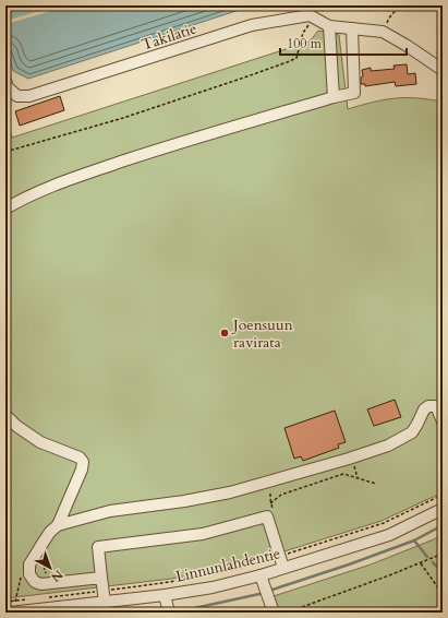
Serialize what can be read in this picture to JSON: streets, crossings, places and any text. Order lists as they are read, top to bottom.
{
  "streets": {
    "street": ["Takilatie", "Linnunlahdentie"]
  },
  "places": ["Joensuun ravirata"],
  "scale_bar": "100 m",
  "north": "bottom right"
}
